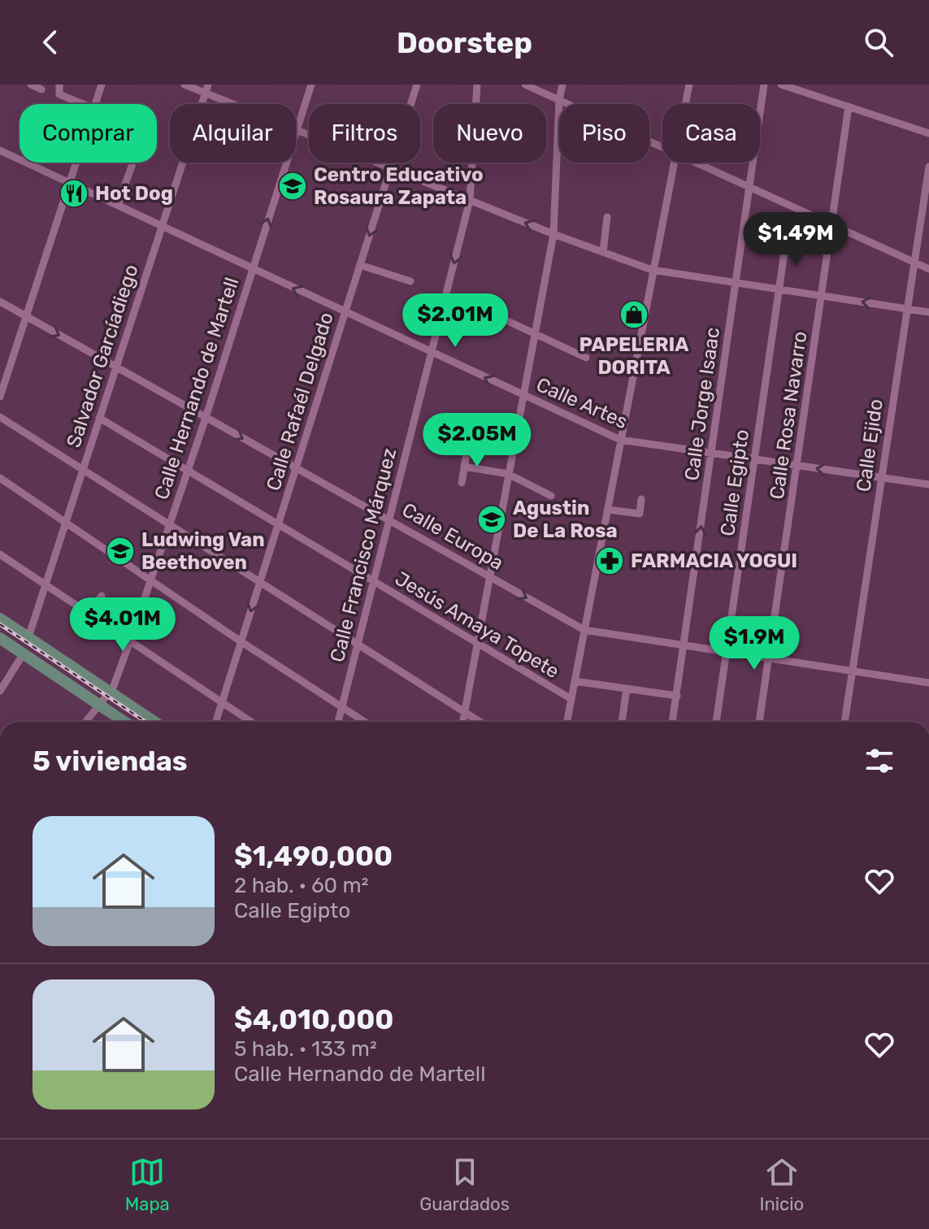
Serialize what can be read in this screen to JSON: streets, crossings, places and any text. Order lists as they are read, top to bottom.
{
  "streets": {
    "street": [
      "Salvador Garcíadiego",
      "Calle Hernando de Martell",
      "Calle Rafaél Delgado",
      "Calle Artes",
      "Calle Jorge Isaac",
      "Calle Rosa Navarro",
      "Calle Ejido",
      "Calle Egipto",
      "Calle Europa",
      "Calle Francisco Márquez",
      "Jesús Amaya Topete"
    ]
  },
  "crossings": [
    ["Salvador Garcíadiego", "Calle Artes"],
    ["Salvador Garcíadiego", "Calle Europa"],
    ["Salvador Garcíadiego", "Jesús Amaya Topete"],
    ["Calle Hernando de Martell", "Calle Artes"],
    ["Calle Hernando de Martell", "Calle Europa"],
    ["Calle Hernando de Martell", "Jesús Amaya Topete"],
    ["Calle Rafaél Delgado", "Calle Artes"],
    ["Calle Rafaél Delgado", "Calle Europa"],
    ["Calle Rafaél Delgado", "Jesús Amaya Topete"],
    ["Calle Artes", "Calle Jorge Isaac"],
    ["Calle Artes", "Calle Rosa Navarro"],
    ["Calle Artes", "Calle Ejido"],
    ["Calle Artes", "Calle Egipto"],
    ["Calle Artes", "Calle Francisco Márquez"],
    ["Calle Jorge Isaac", "Calle Europa"],
    ["Calle Jorge Isaac", "Jesús Amaya Topete"],
    ["Calle Rosa Navarro", "Calle Europa"],
    ["Calle Ejido", "Calle Europa"],
    ["Calle Egipto", "Calle Europa"],
    ["Calle Europa", "Calle Francisco Márquez"],
    ["Calle Francisco Márquez", "Jesús Amaya Topete"]
  ],
  "places": {
    "school or university": ["Centro Educativo Rosaura Zapata", "Agustin De La Rosa", "Ludwing Van Beethoven"],
    "restaurant": ["Hot Dog"],
    "shop": ["PAPELERIA DORITA"],
    "pharmacy": ["FARMACIA YOGUI"]
  },
  "page": {
    "header": "Doorstep",
    "chip": [
      "Comprar",
      "Alquilar",
      "Filtros",
      "Nuevo",
      "Piso",
      "Casa"
    ],
    "price": [
      "$1.49M",
      "$2.01M",
      "$2.05M",
      "$4.01M",
      "$1.9M"
    ],
    "heading": "5 viviendas",
    "list": [
      {
        "name": "$1,490,000",
        "note": "2 hab. · 60 m² · Calle Egipto"
      },
      {
        "name": "$4,010,000",
        "note": "5 hab. · 133 m² · Calle Hernando de Martell"
      }
    ],
    "tabs": ["Mapa", "Guardados", "Inicio"]
  }
}
